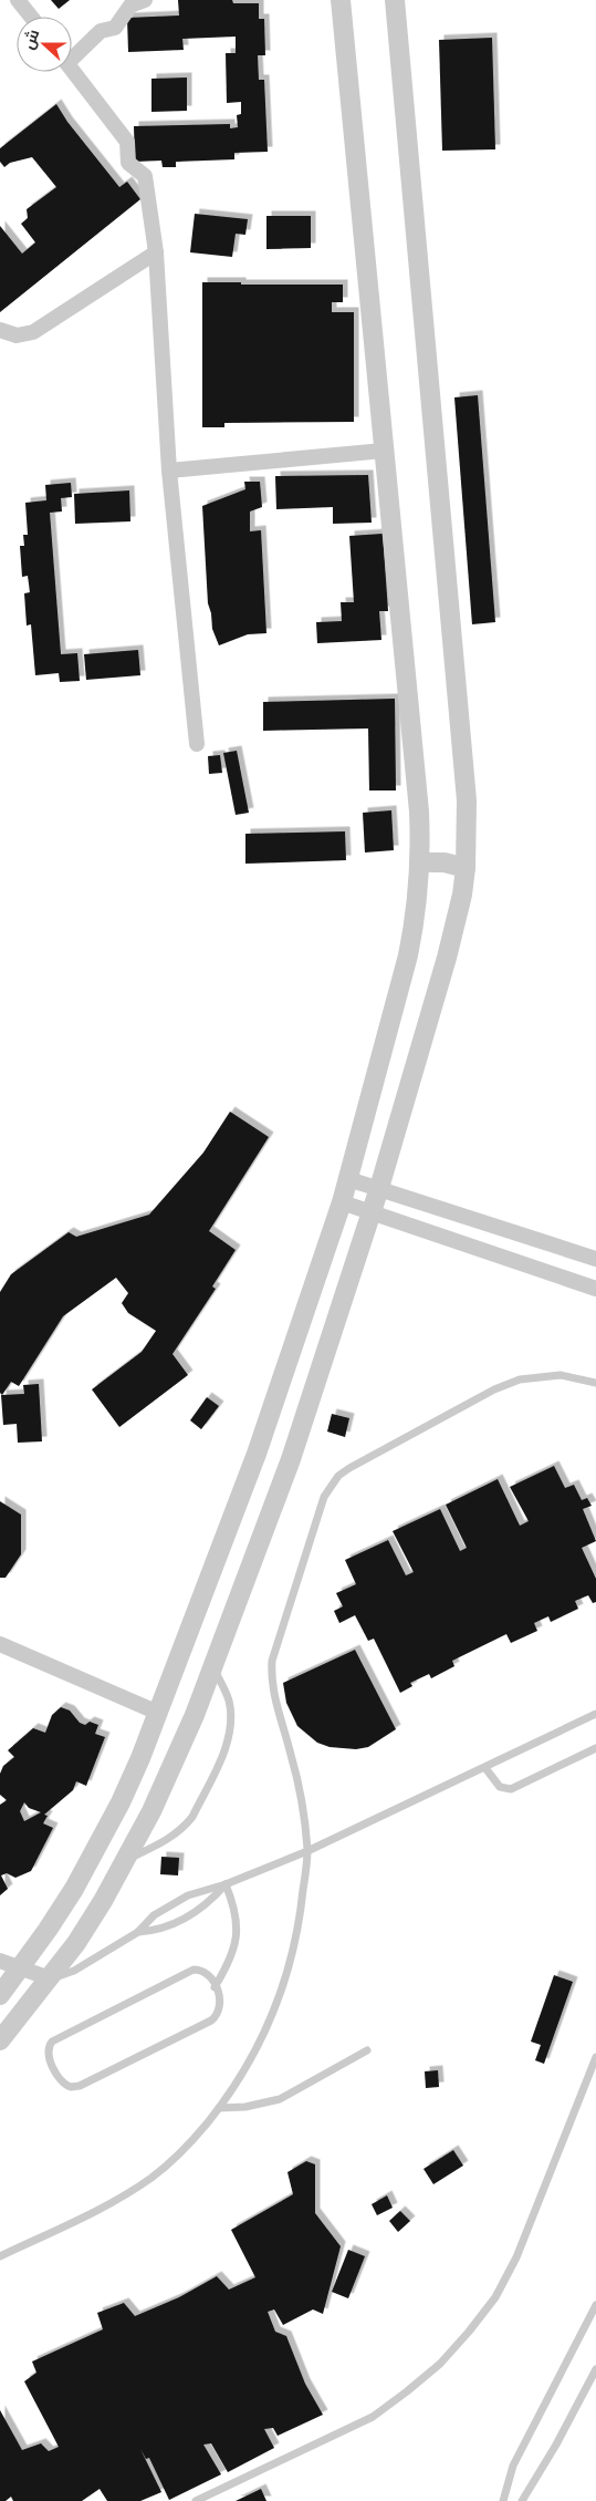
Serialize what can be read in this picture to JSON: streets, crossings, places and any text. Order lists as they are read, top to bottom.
{
  "north": "left"
}
